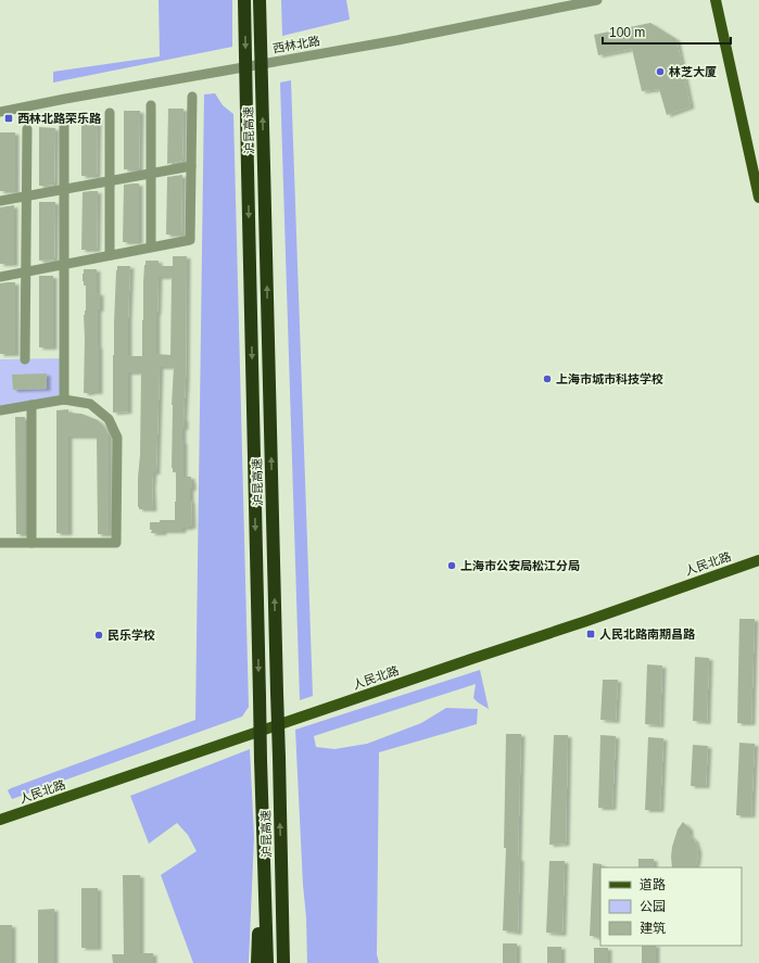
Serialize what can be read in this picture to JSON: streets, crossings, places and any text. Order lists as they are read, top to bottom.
{
  "streets": {
    "highway": ["沪昆高速"],
    "main road": ["人民北路"],
    "street": ["西林北路"]
  },
  "places": {
    "other": [
      "林芝大厦",
      "上海市城市科技学校",
      "上海市公安局松江分局",
      "民乐学校"
    ],
    "transit": ["西林北路荣乐路", "人民北路南期昌路"]
  },
  "legend": ["道路", "公园", "建筑"],
  "scale_bar": "100 m"
}
